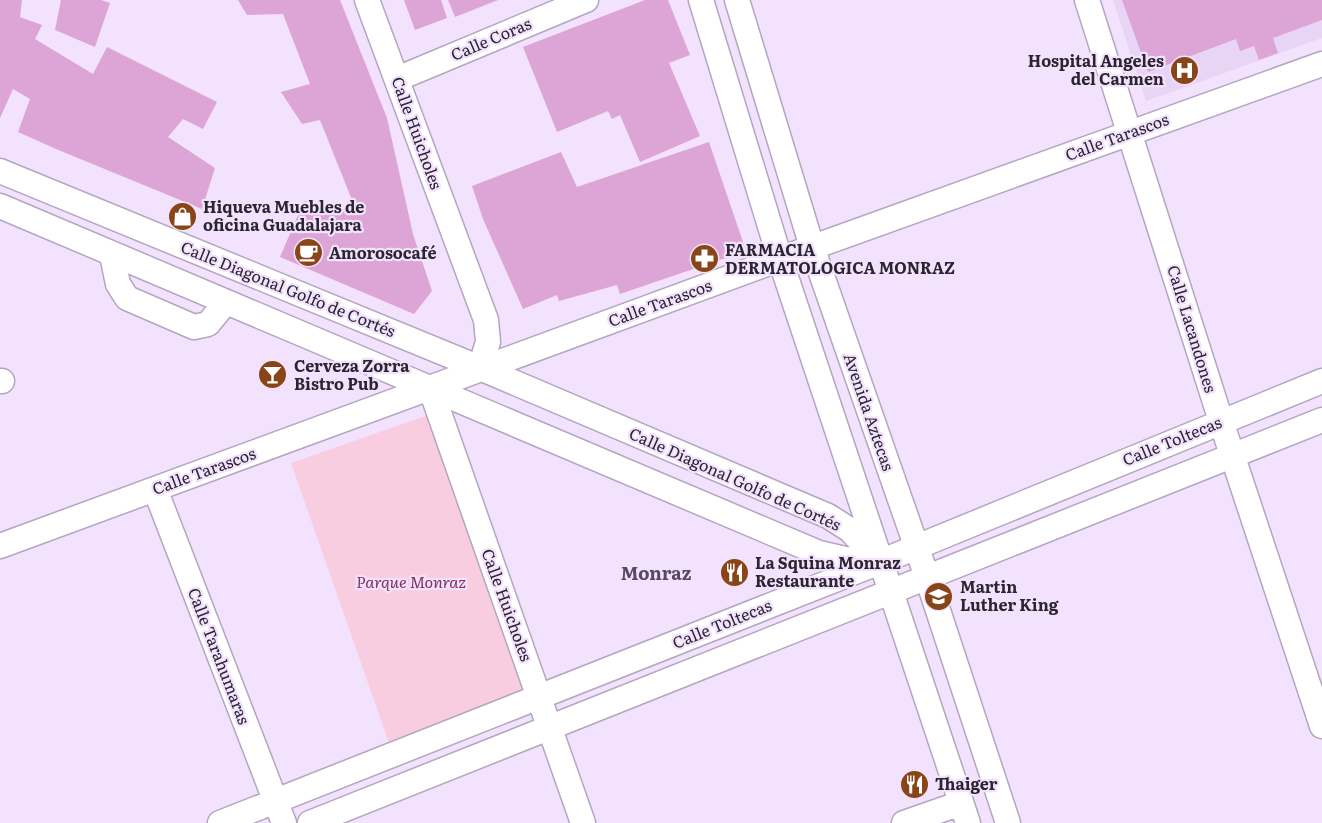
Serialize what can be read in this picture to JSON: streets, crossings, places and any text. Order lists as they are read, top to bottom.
{
  "streets": {
    "street": [
      "Calle Coras",
      "Calle Huicholes",
      "Calle Tarascos",
      "Calle Diagonal Golfo de Cortés",
      "Calle Lacandones",
      "Avenida Aztecas",
      "Calle Toltecas",
      "Calle Tarahumaras"
    ]
  },
  "crossings": [
    ["Calle Coras", "Calle Huicholes"],
    ["Calle Huicholes", "Calle Tarascos"],
    ["Calle Huicholes", "Calle Diagonal Golfo de Cortés"],
    ["Calle Huicholes", "Calle Toltecas"],
    ["Calle Tarascos", "Calle Diagonal Golfo de Cortés"],
    ["Calle Tarascos", "Calle Lacandones"],
    ["Calle Tarascos", "Avenida Aztecas"],
    ["Calle Tarascos", "Calle Tarahumaras"],
    ["Calle Diagonal Golfo de Cortés", "Calle Toltecas"],
    ["Calle Lacandones", "Calle Toltecas"],
    ["Avenida Aztecas", "Calle Toltecas"],
    ["Calle Toltecas", "Calle Tarahumaras"]
  ],
  "districts": ["Monraz"],
  "parks": ["Parque Monraz"],
  "places": {
    "hospital": ["Hospital Angeles del Carmen"],
    "shop": ["Hiqueva Muebles de oficina Guadalajara"],
    "cafe": ["Amorosocafé"],
    "pharmacy": ["FARMACIA DERMATOLOGICA MONRAZ"],
    "bar": ["Cerveza Zorra Bistro Pub"],
    "restaurant": ["La Squina Monraz Restaurante", "Thaiger"],
    "school or university": ["Martin Luther King"]
  }
}
